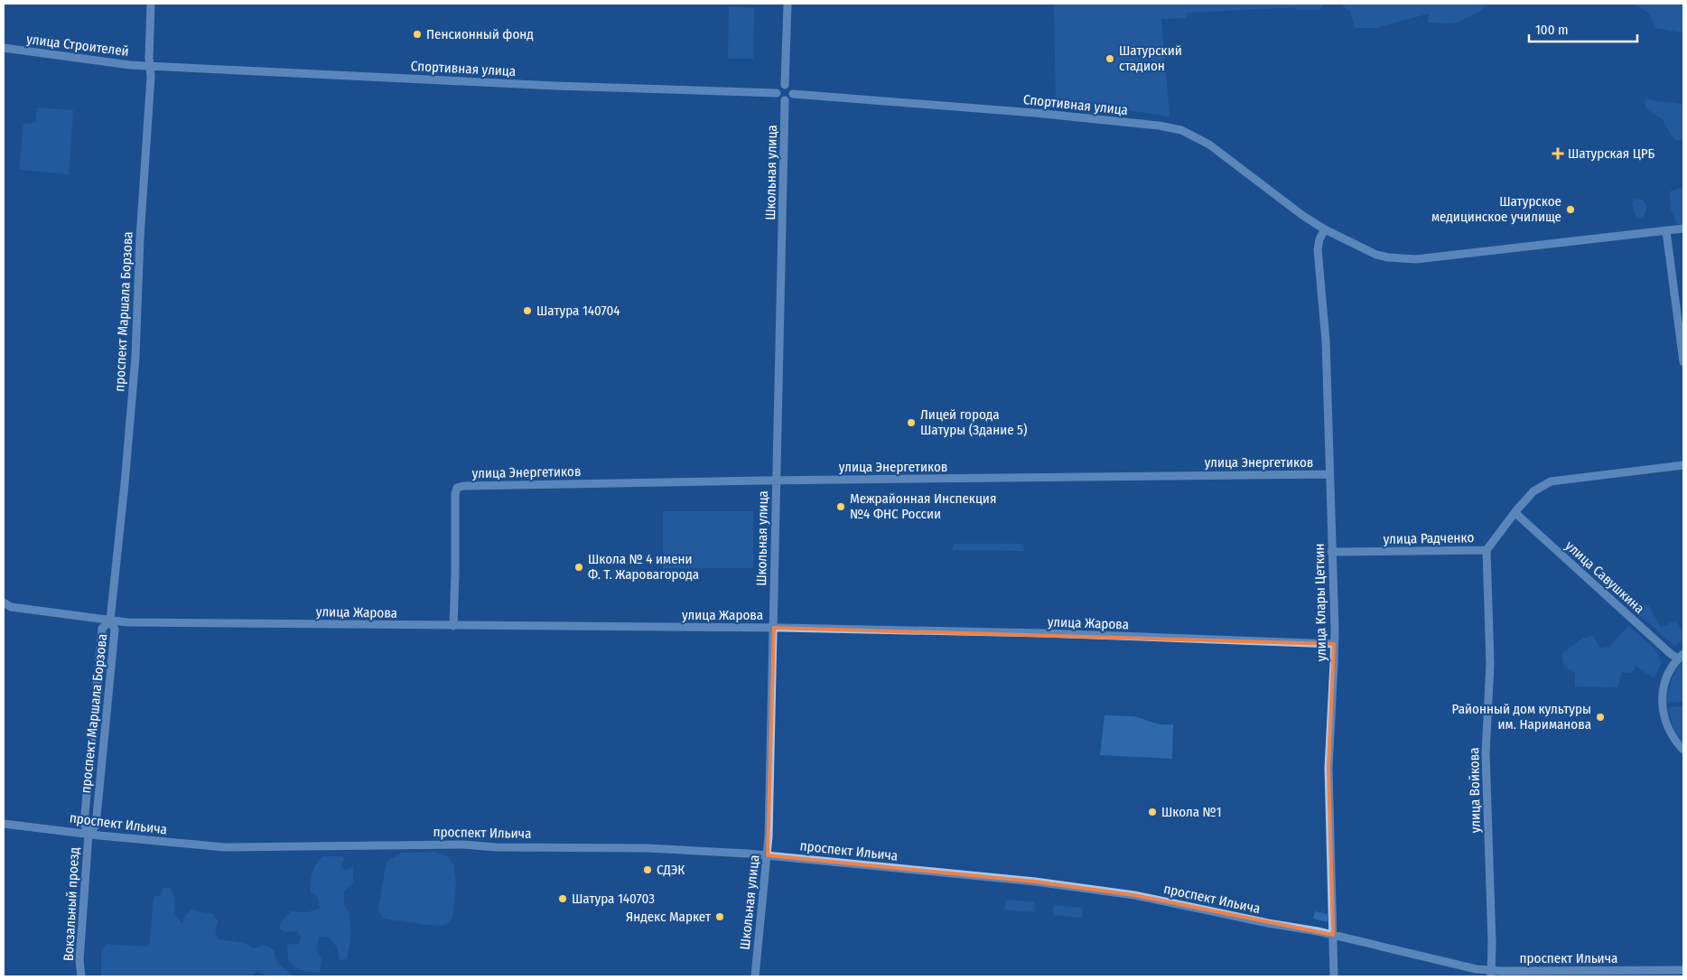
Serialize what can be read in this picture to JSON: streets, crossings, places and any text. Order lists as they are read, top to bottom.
{
  "streets": {
    "street": [
      "улица Строителей",
      "Спортивная улица",
      "Школьная улица",
      "проспект Маршала Борзова",
      "улица Энергетиков",
      "улица Радченко",
      "улица Савушкина",
      "улица Клары Цеткин",
      "улица Жарова",
      "улица Войкова",
      "проспект Ильича",
      "Вокзальный проезд"
    ]
  },
  "crossings": [
    ["улица Строителей", "Спортивная улица"],
    ["улица Строителей", "проспект Маршала Борзова"],
    ["Спортивная улица", "Школьная улица"],
    ["Спортивная улица", "проспект Маршала Борзова"],
    ["Спортивная улица", "улица Клары Цеткин"],
    ["Школьная улица", "улица Энергетиков"],
    ["Школьная улица", "улица Жарова"],
    ["Школьная улица", "проспект Ильича"],
    ["проспект Маршала Борзова", "улица Жарова"],
    ["проспект Маршала Борзова", "проспект Ильича"],
    ["проспект Маршала Борзова", "Вокзальный проезд"],
    ["улица Энергетиков", "улица Клары Цеткин"],
    ["улица Энергетиков", "улица Жарова"],
    ["улица Радченко", "улица Савушкина"],
    ["улица Радченко", "улица Клары Цеткин"],
    ["улица Радченко", "улица Войкова"],
    ["улица Клары Цеткин", "улица Жарова"],
    ["улица Клары Цеткин", "проспект Ильича"],
    ["улица Войкова", "проспект Ильича"],
    ["проспект Ильича", "Вокзальный проезд"]
  ],
  "places": {
    "other": [
      "Пенсионный фонд",
      "Шатурский стадион",
      "Шатурское медицинское училище",
      "Шатура 140704",
      "Лицей города Шатуры (Здание 5)",
      "Межрайонная Инспекция №4 ФНС России",
      "Школа № 4 имени Ф. Т. Жаровагорода",
      "Районный дом культуры им. Нариманова",
      "Школа №1",
      "СДЭК",
      "Шатура 140703",
      "Яндекс Маркет"
    ],
    "health": ["Шатурская ЦРБ"]
  },
  "scale_bar": "100 m"
}
